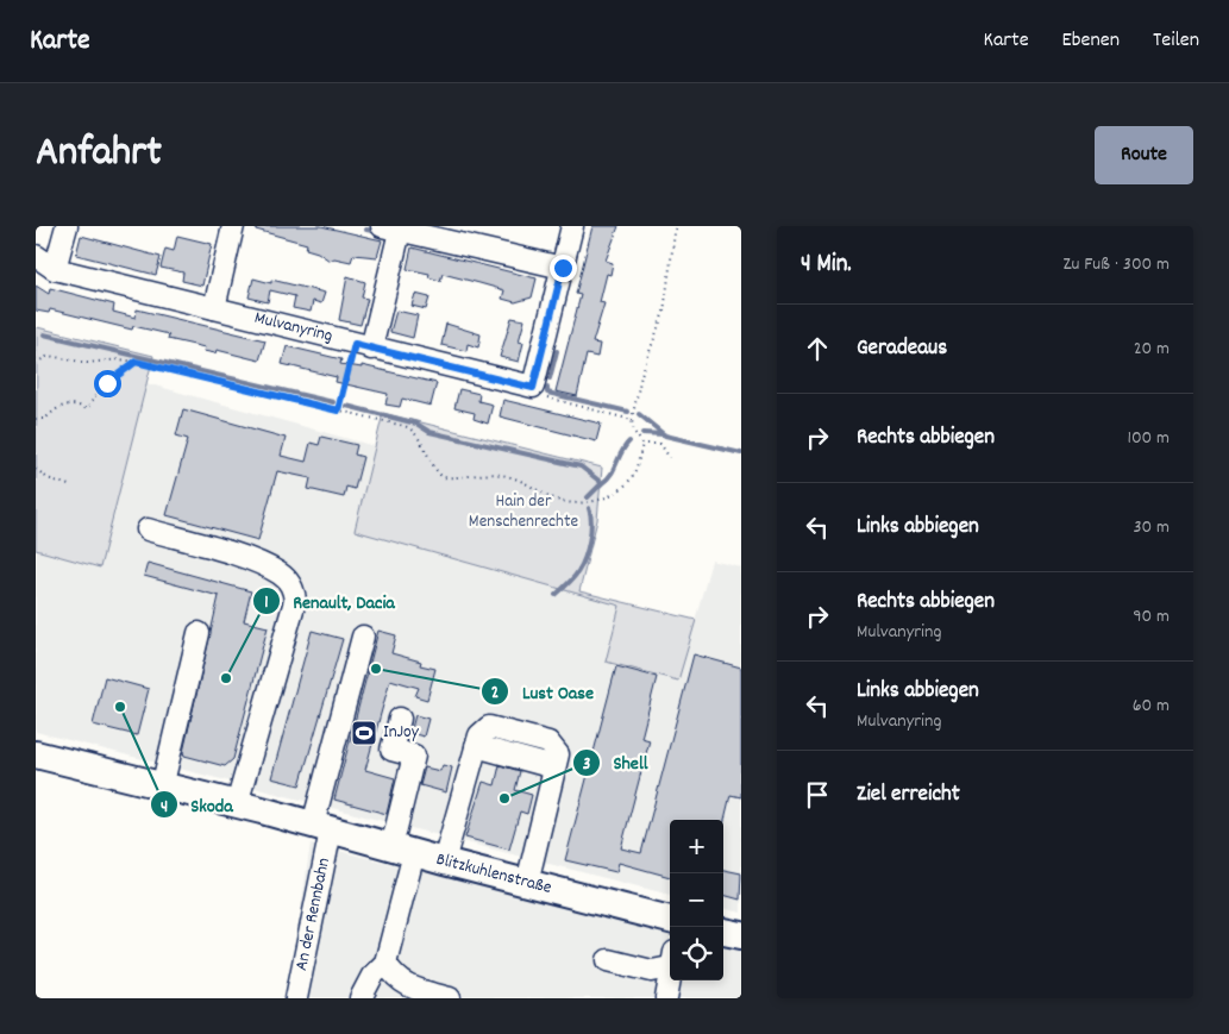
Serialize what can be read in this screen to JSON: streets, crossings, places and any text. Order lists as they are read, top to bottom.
{
  "streets": {
    "main road": ["Blitzkuhlenstraße"],
    "street": ["Mulvanyring", "An der Rennbahn"]
  },
  "crossings": [
    ["Blitzkuhlenstraße", "An der Rennbahn"]
  ],
  "parks": ["Hain der Menschenrechte"],
  "places": {
    "other": [
      "Lust Oase",
      "Renault, Dacia",
      "Skoda",
      "Shell"
    ],
    "sports": ["InJoy"]
  },
  "page": {
    "header": "Karte",
    "nav": ["Karte", "Ebenen", "Teilen"],
    "title": "Anfahrt",
    "buttons": "Route",
    "heading": ["4 Min.", "Zu Fuß · 300 m"],
    "list": [
      ["Geradeaus", "20 m"],
      ["Rechts abbiegen", "100 m"],
      ["Links abbiegen", "30 m"],
      ["Rechts abbiegen", "Mulvanyring", "90 m"],
      ["Links abbiegen", "Mulvanyring", "60 m"],
      "Ziel erreicht"
    ],
    "map_buttons": ["+", "−"]
  }
}
